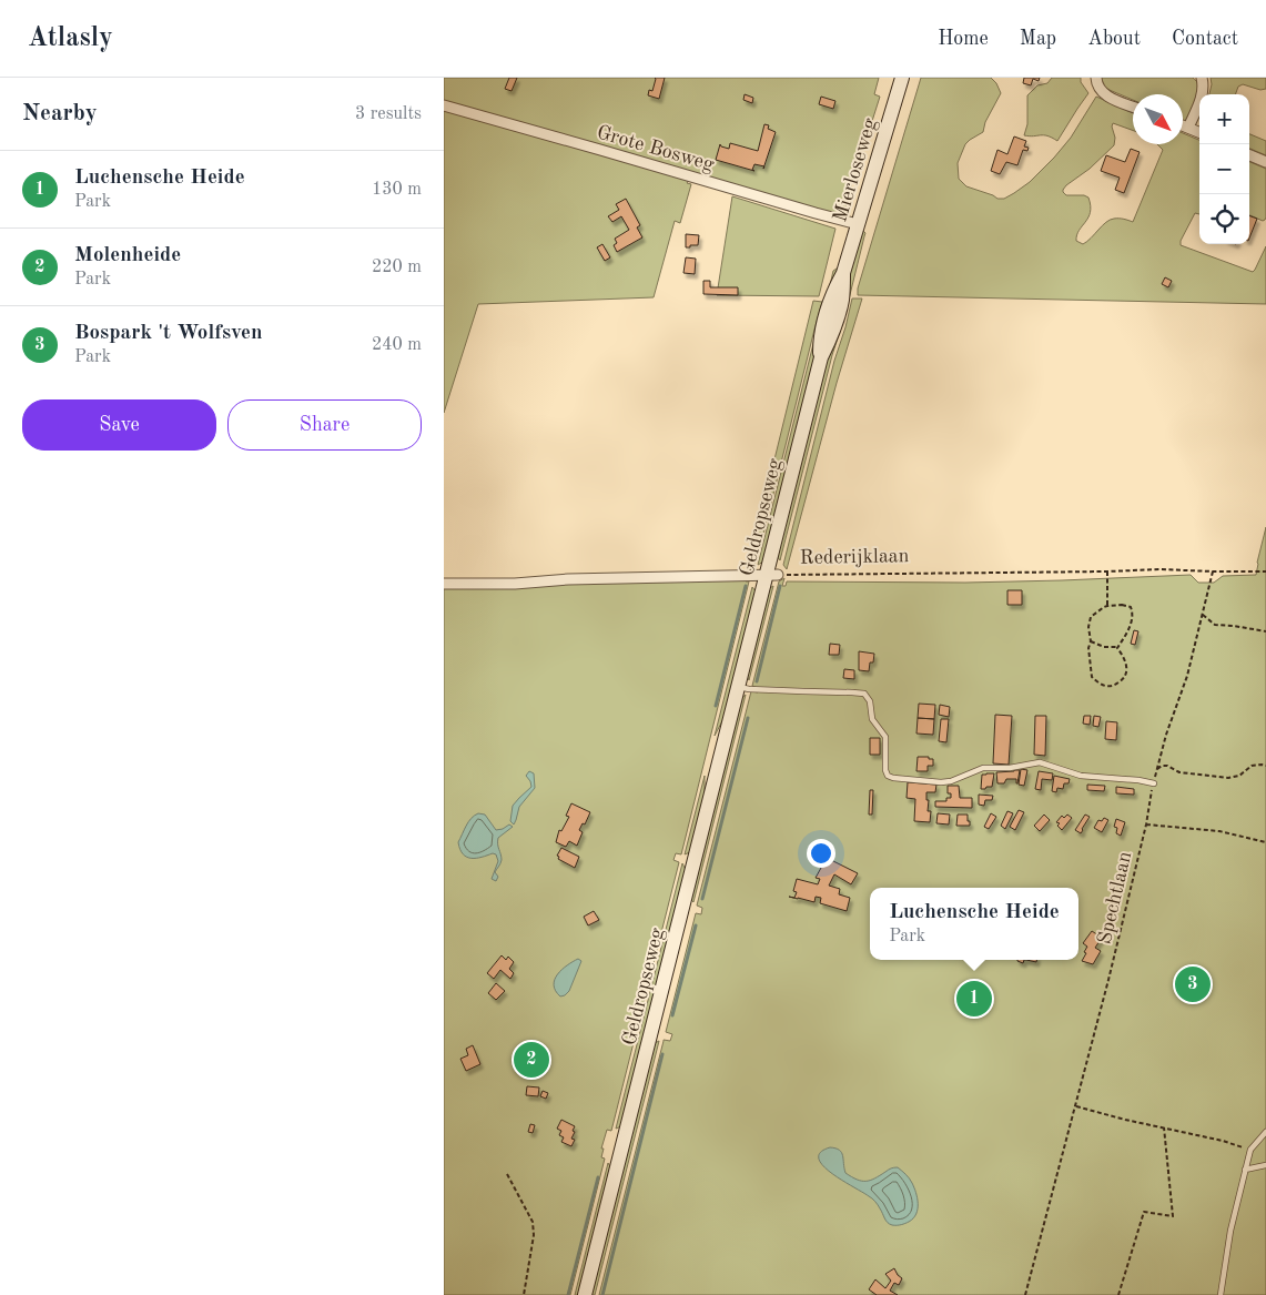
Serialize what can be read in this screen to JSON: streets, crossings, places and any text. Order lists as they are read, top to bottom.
{
  "streets": {
    "main road": ["Mierloseweg", "Geldropseweg"],
    "street": ["Grote Bosweg"],
    "path": ["Rederijklaan", "Spechtlaan"]
  },
  "crossings": [
    ["Grote Bosweg", "Mierloseweg"],
    ["Mierloseweg", "Geldropseweg"],
    ["Geldropseweg", "Rederijklaan"],
    ["Rederijklaan", "Spechtlaan"]
  ],
  "north": "bottom right",
  "page": {
    "header": "Atlasly",
    "nav": [
      "Home",
      "Map",
      "About",
      "Contact"
    ],
    "heading": ["Nearby", "3 results"],
    "map_buttons": ["+", "−"],
    "list": [
      {
        "mark": "1",
        "name": "Luchensche Heide",
        "note": "Park",
        "value": "130 m"
      },
      {
        "mark": "2",
        "name": "Molenheide",
        "note": "Park",
        "value": "220 m"
      },
      {
        "mark": "3",
        "name": "Bospark 't Wolfsven",
        "note": "Park",
        "value": "240 m"
      }
    ],
    "buttons": ["Save", "Share"],
    "popup": ["Luchensche Heide", "Park"],
    "pins": ["3", "1", "2"]
  }
}
